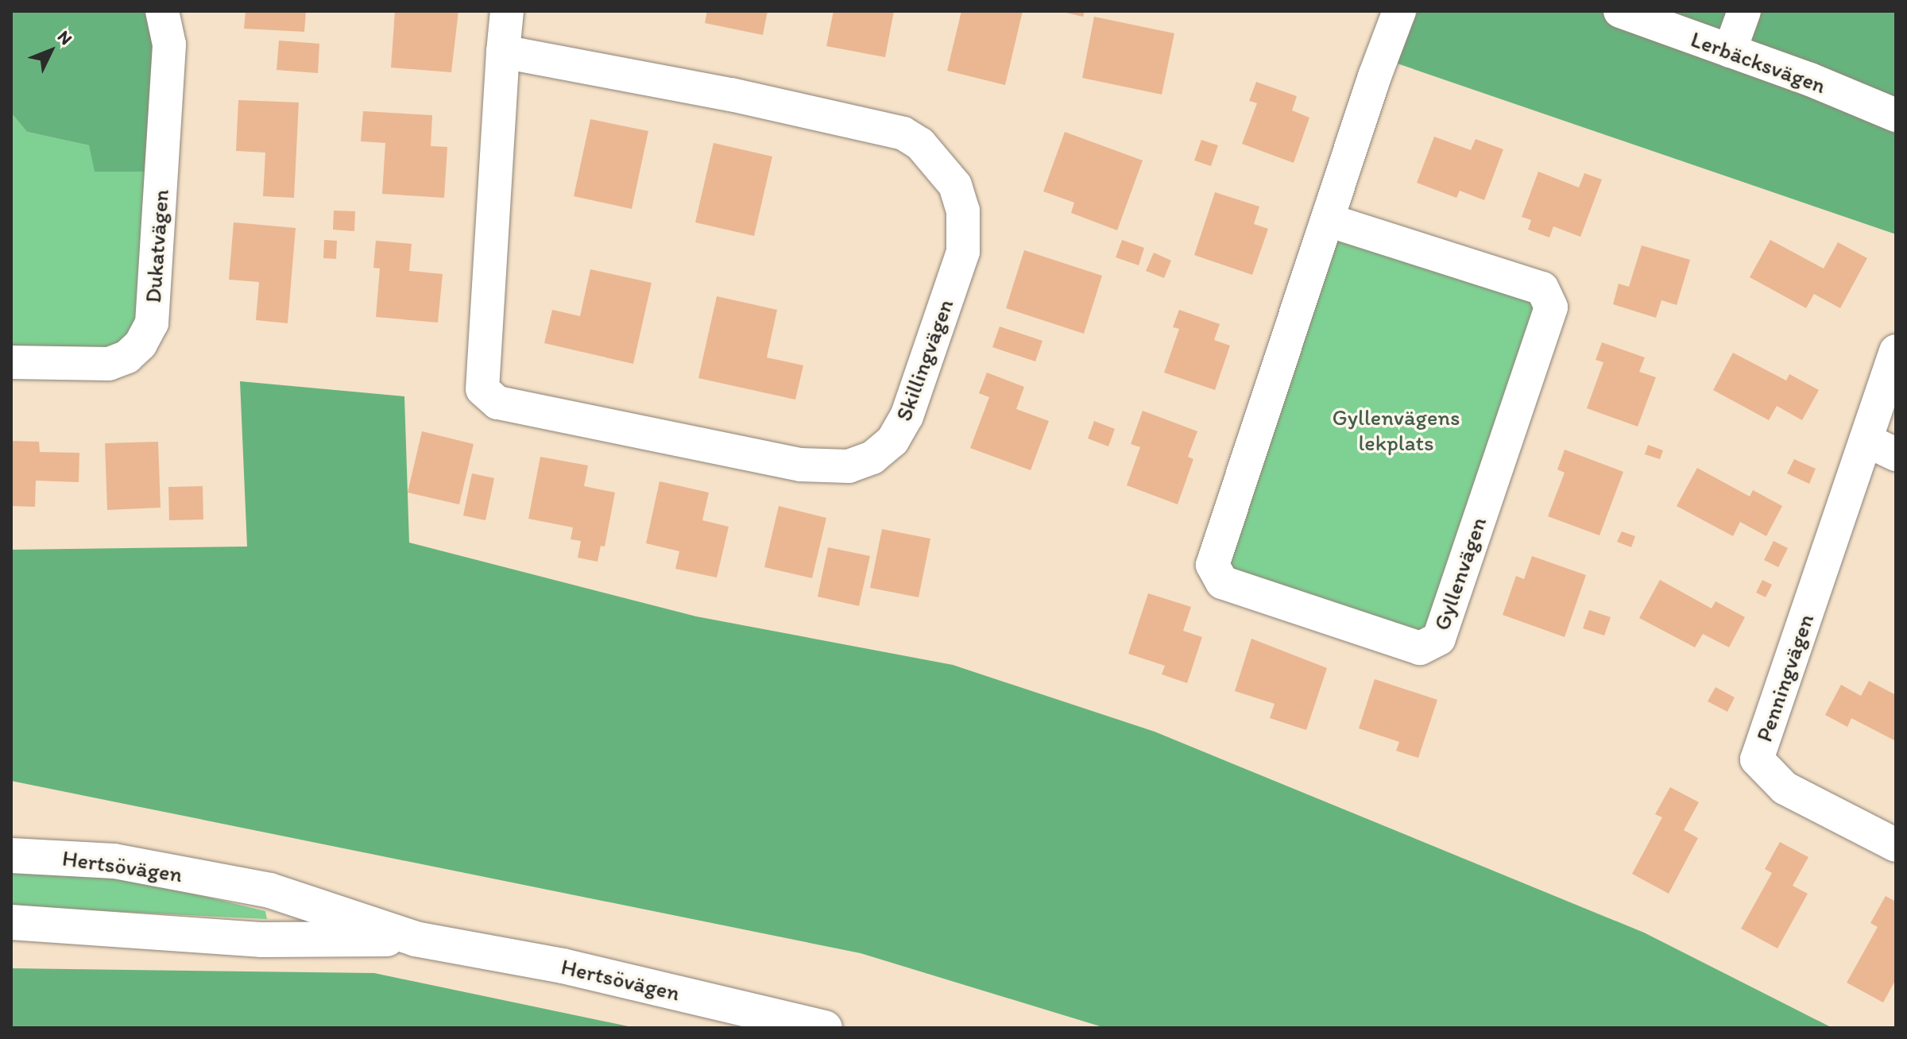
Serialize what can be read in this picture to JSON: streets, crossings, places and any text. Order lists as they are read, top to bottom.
{
  "streets": {
    "main road": ["Hertsövägen"],
    "street": [
      "Lerbäcksvägen",
      "Dukatvägen",
      "Skillingvägen",
      "Gyllenvägen",
      "Penningvägen"
    ]
  },
  "parks": ["Gyllenvägens lekplats"],
  "north": "top right"
}
